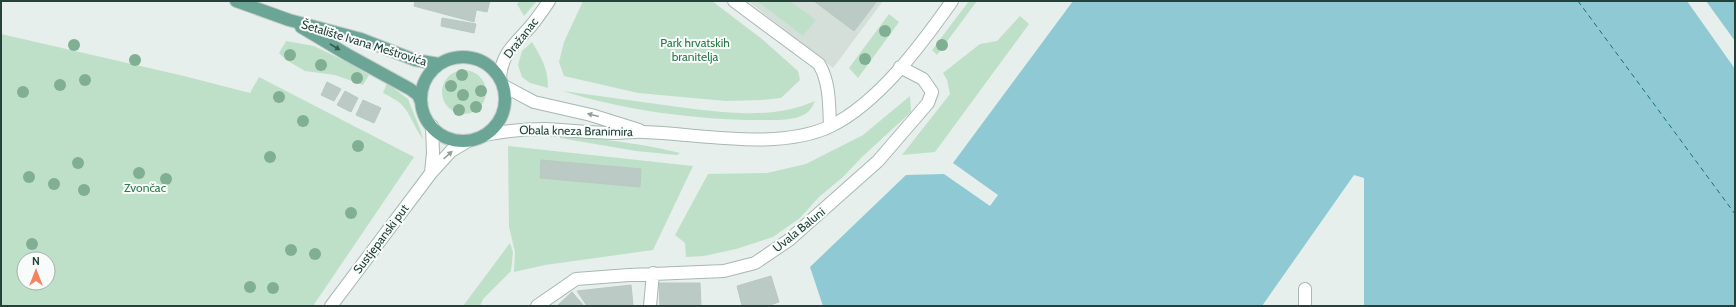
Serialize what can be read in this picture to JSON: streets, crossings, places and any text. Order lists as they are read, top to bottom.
{
  "streets": {
    "main road": ["Šetalište Ivana Meštrovića"],
    "street": [
      "Dražanac",
      "Obala kneza Branimira",
      "Uvala Baluni",
      "Sustjepanski put"
    ]
  },
  "crossings": [
    ["Dražanac", "Šetalište Ivana Meštrovića"],
    ["Dražanac", "Obala kneza Branimira"],
    ["Dražanac", "Sustjepanski put"],
    ["Šetalište Ivana Meštrovića", "Obala kneza Branimira"],
    ["Šetalište Ivana Meštrovića", "Sustjepanski put"],
    ["Obala kneza Branimira", "Uvala Baluni"],
    ["Obala kneza Branimira", "Sustjepanski put"]
  ],
  "parks": ["Park hrvatskih branitelja", "Zvončac"],
  "north": "top"
}
